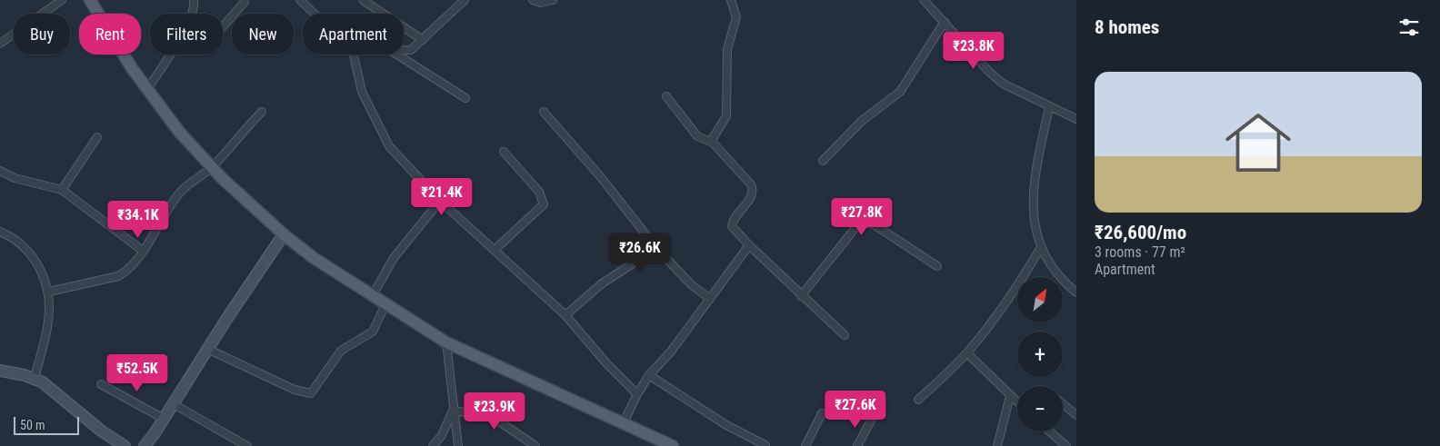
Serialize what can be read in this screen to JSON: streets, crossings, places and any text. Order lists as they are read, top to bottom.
{
  "scale_bar": "50 m",
  "north": "top right",
  "page": {
    "heading": "8 homes",
    "chip": [
      "Buy",
      "Rent",
      "Filters",
      "New",
      "Apartment"
    ],
    "price": [
      "₹23.8K",
      "₹21.4K",
      "₹27.8K",
      "₹34.1K",
      "₹26.6K",
      "₹52.5K",
      "₹27.6K",
      "₹23.9K"
    ],
    "list": [
      {
        "name": "₹26,600/mo",
        "note": "3 rooms · 77 m² · Apartment"
      }
    ],
    "map_buttons": ["+", "−"],
    "scale": "50 m"
  }
}
